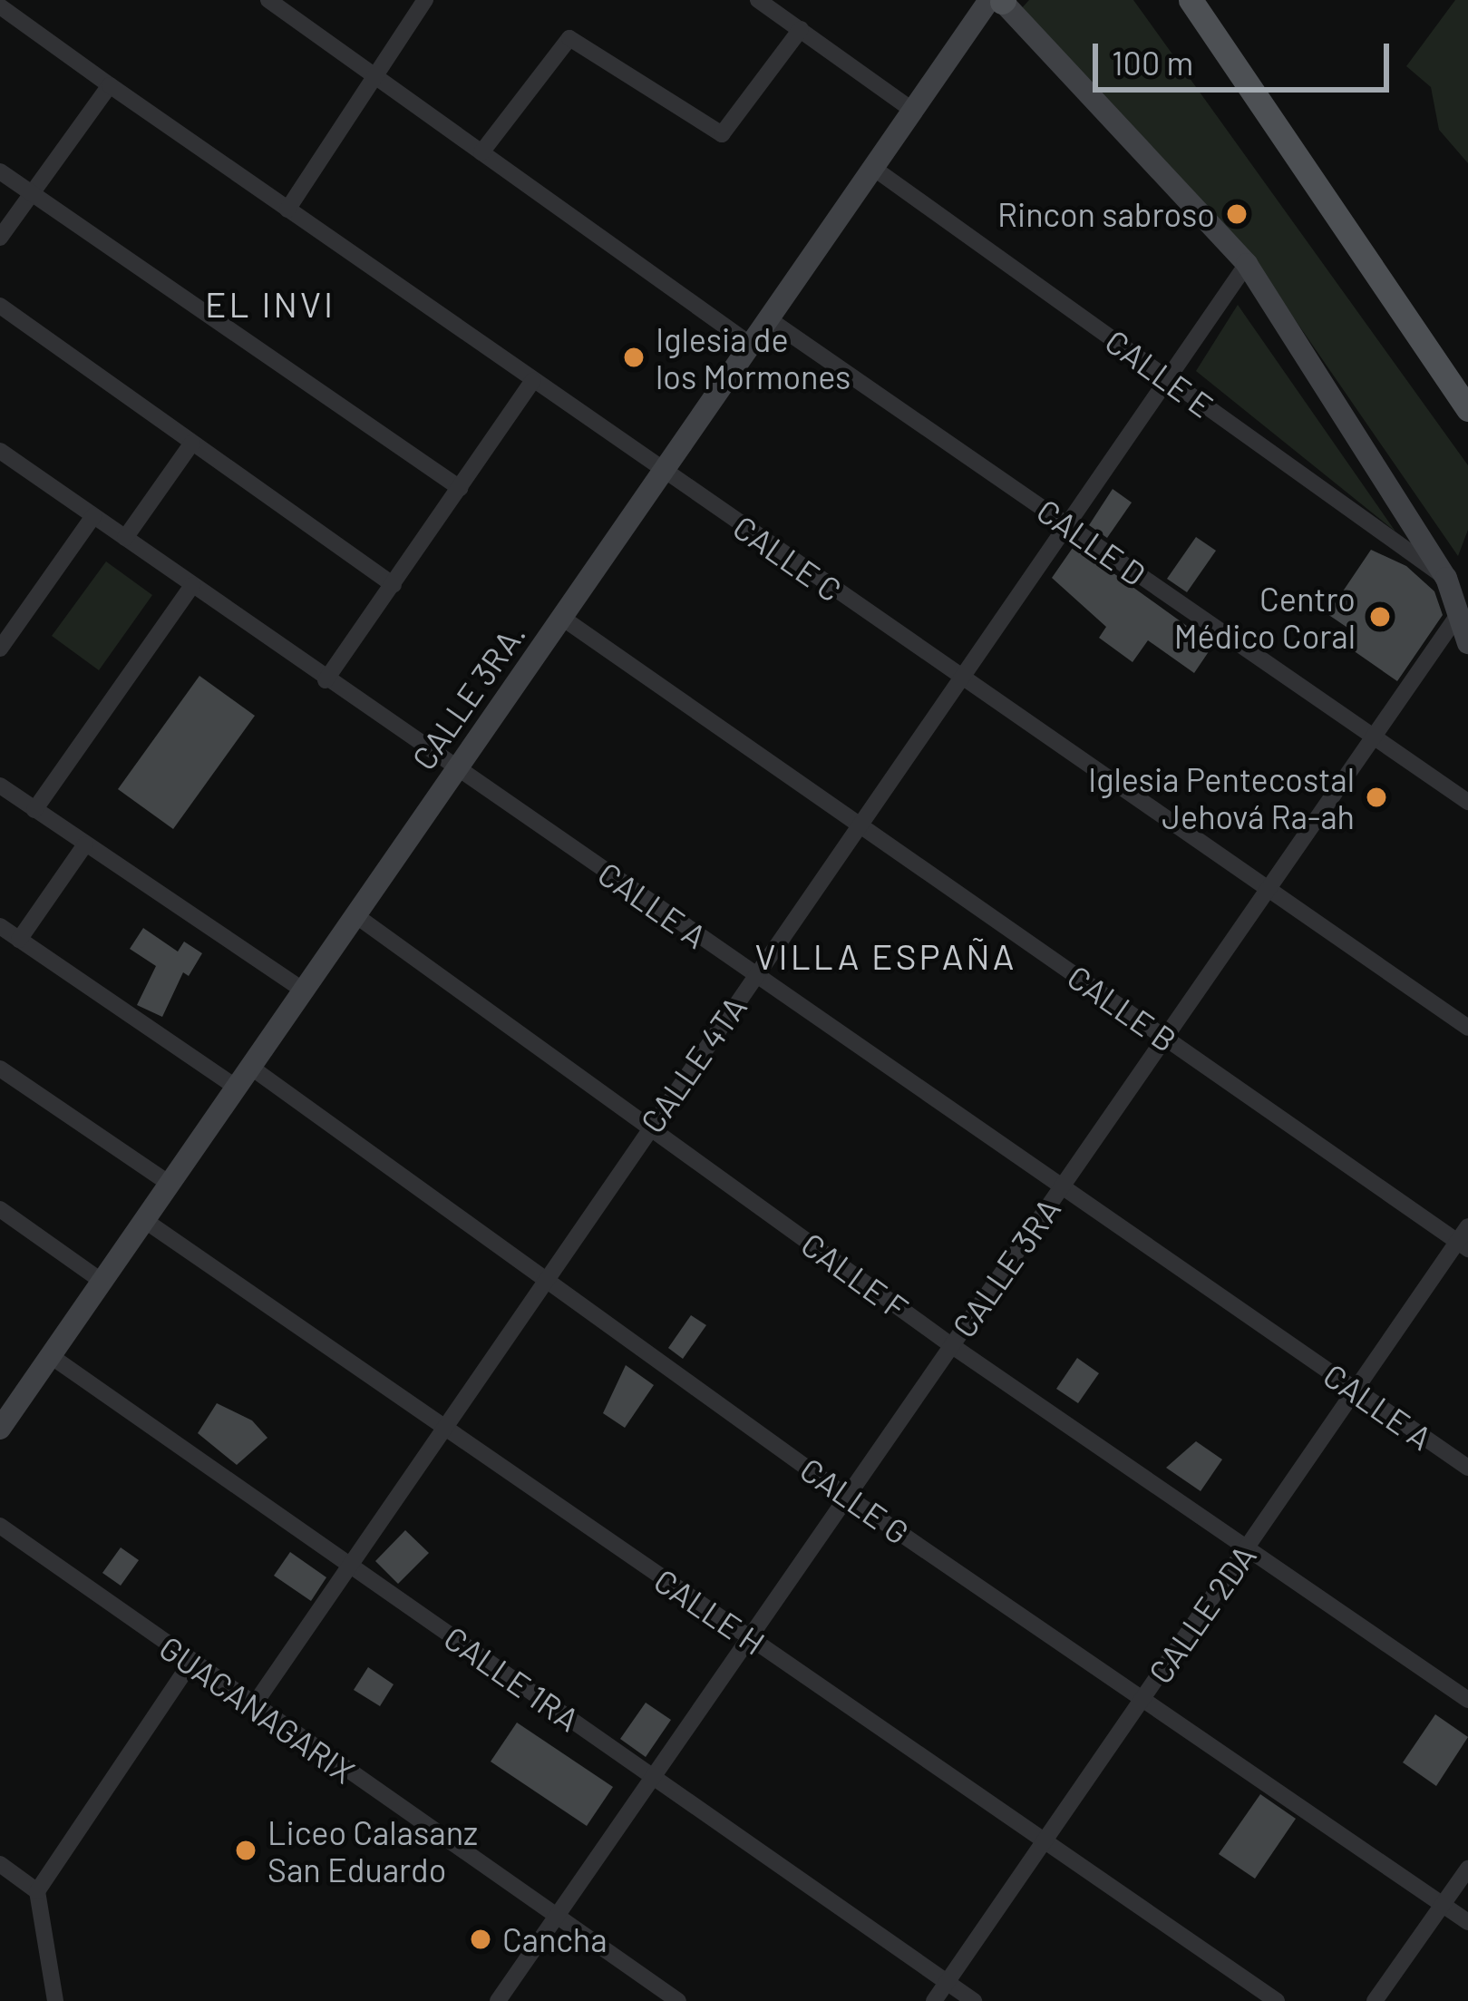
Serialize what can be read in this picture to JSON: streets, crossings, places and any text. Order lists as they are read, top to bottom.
{
  "streets": {
    "main road": ["CALLE 3RA."],
    "street": [
      "CALLE E",
      "CALLE D",
      "CALLE C",
      "CALLE A",
      "CALLE B",
      "CALLE 4TA",
      "CALLE 3RA",
      "CALLE F",
      "CALLE G",
      "CALLE H",
      "CALLE 2DA",
      "CALLE 1RA",
      "GUACANAGARIX"
    ]
  },
  "crossings": [
    ["CALLE E", "CALLE 3RA."],
    ["CALLE E", "CALLE 4TA"],
    ["CALLE D", "CALLE 3RA."],
    ["CALLE D", "CALLE 4TA"],
    ["CALLE D", "CALLE 3RA"],
    ["CALLE C", "CALLE 3RA."],
    ["CALLE C", "CALLE 4TA"],
    ["CALLE C", "CALLE 3RA"],
    ["CALLE 3RA.", "CALLE A"],
    ["CALLE 3RA.", "CALLE B"],
    ["CALLE 3RA.", "CALLE F"],
    ["CALLE 3RA.", "CALLE G"],
    ["CALLE 3RA.", "CALLE H"],
    ["CALLE 3RA.", "CALLE 1RA"],
    ["CALLE A", "CALLE 4TA"],
    ["CALLE A", "CALLE 3RA"],
    ["CALLE A", "CALLE 2DA"],
    ["CALLE B", "CALLE 4TA"],
    ["CALLE B", "CALLE 3RA"],
    ["CALLE B", "CALLE 2DA"],
    ["CALLE 4TA", "CALLE F"],
    ["CALLE 4TA", "CALLE G"],
    ["CALLE 4TA", "CALLE H"],
    ["CALLE 4TA", "CALLE 1RA"],
    ["CALLE 4TA", "GUACANAGARIX"],
    ["CALLE 3RA", "CALLE F"],
    ["CALLE 3RA", "CALLE G"],
    ["CALLE 3RA", "CALLE H"],
    ["CALLE 3RA", "CALLE 1RA"],
    ["CALLE 3RA", "GUACANAGARIX"],
    ["CALLE F", "CALLE 2DA"],
    ["CALLE G", "CALLE 2DA"],
    ["CALLE H", "CALLE 2DA"],
    ["CALLE 2DA", "CALLE 1RA"]
  ],
  "districts": ["EL INVI", "VILLA ESPAÑA"],
  "places": [
    "Rincon sabroso",
    "Iglesia de los Mormones",
    "Centro Médico Coral",
    "Iglesia Pentecostal Jehová Ra-ah",
    "Liceo Calasanz San Eduardo",
    "Cancha"
  ],
  "scale_bar": "100 m"
}
